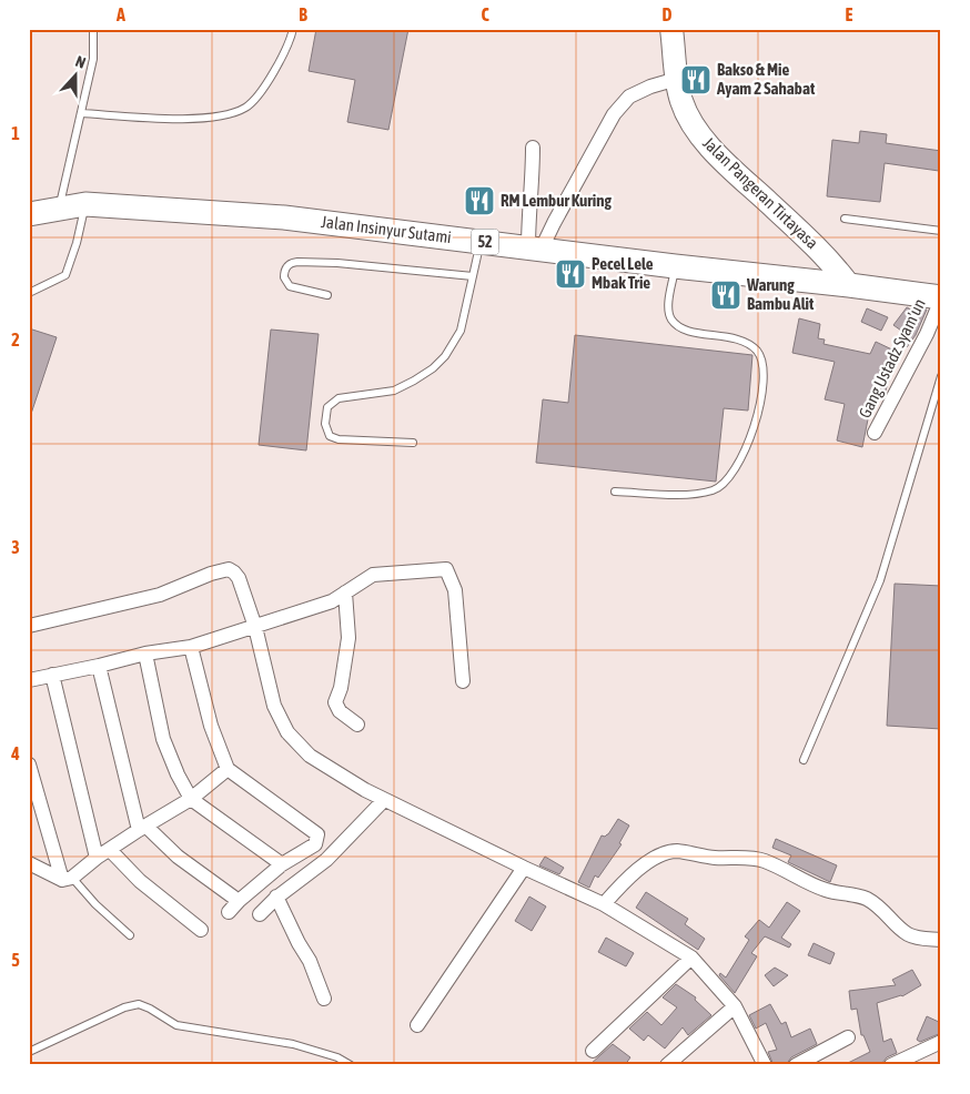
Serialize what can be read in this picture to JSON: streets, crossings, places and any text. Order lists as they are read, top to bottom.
{
  "streets": {
    "highway": ["Jalan Insinyur Sutami", "52"],
    "main road": ["Jalan Pangeran Tirtayasa"],
    "street": ["Gang Ustadz Syam'un"]
  },
  "crossings": [
    ["Jalan Pangeran Tirtayasa", "Jalan Insinyur Sutami"],
    ["Jalan Insinyur Sutami", "Gang Ustadz Syam'un"]
  ],
  "places": {
    "restaurant": [
      "Bakso & Mie Ayam 2 Sahabat",
      "RM Lembur Kuring",
      "Pecel Lele Mbak Trie",
      "Warung Bambu Alit"
    ]
  },
  "north": "top",
  "grid": {
    "columns": [
      "A",
      "B",
      "C",
      "D",
      "E"
    ],
    "rows": [
      "1",
      "2",
      "3",
      "4",
      "5"
    ]
  }
}
